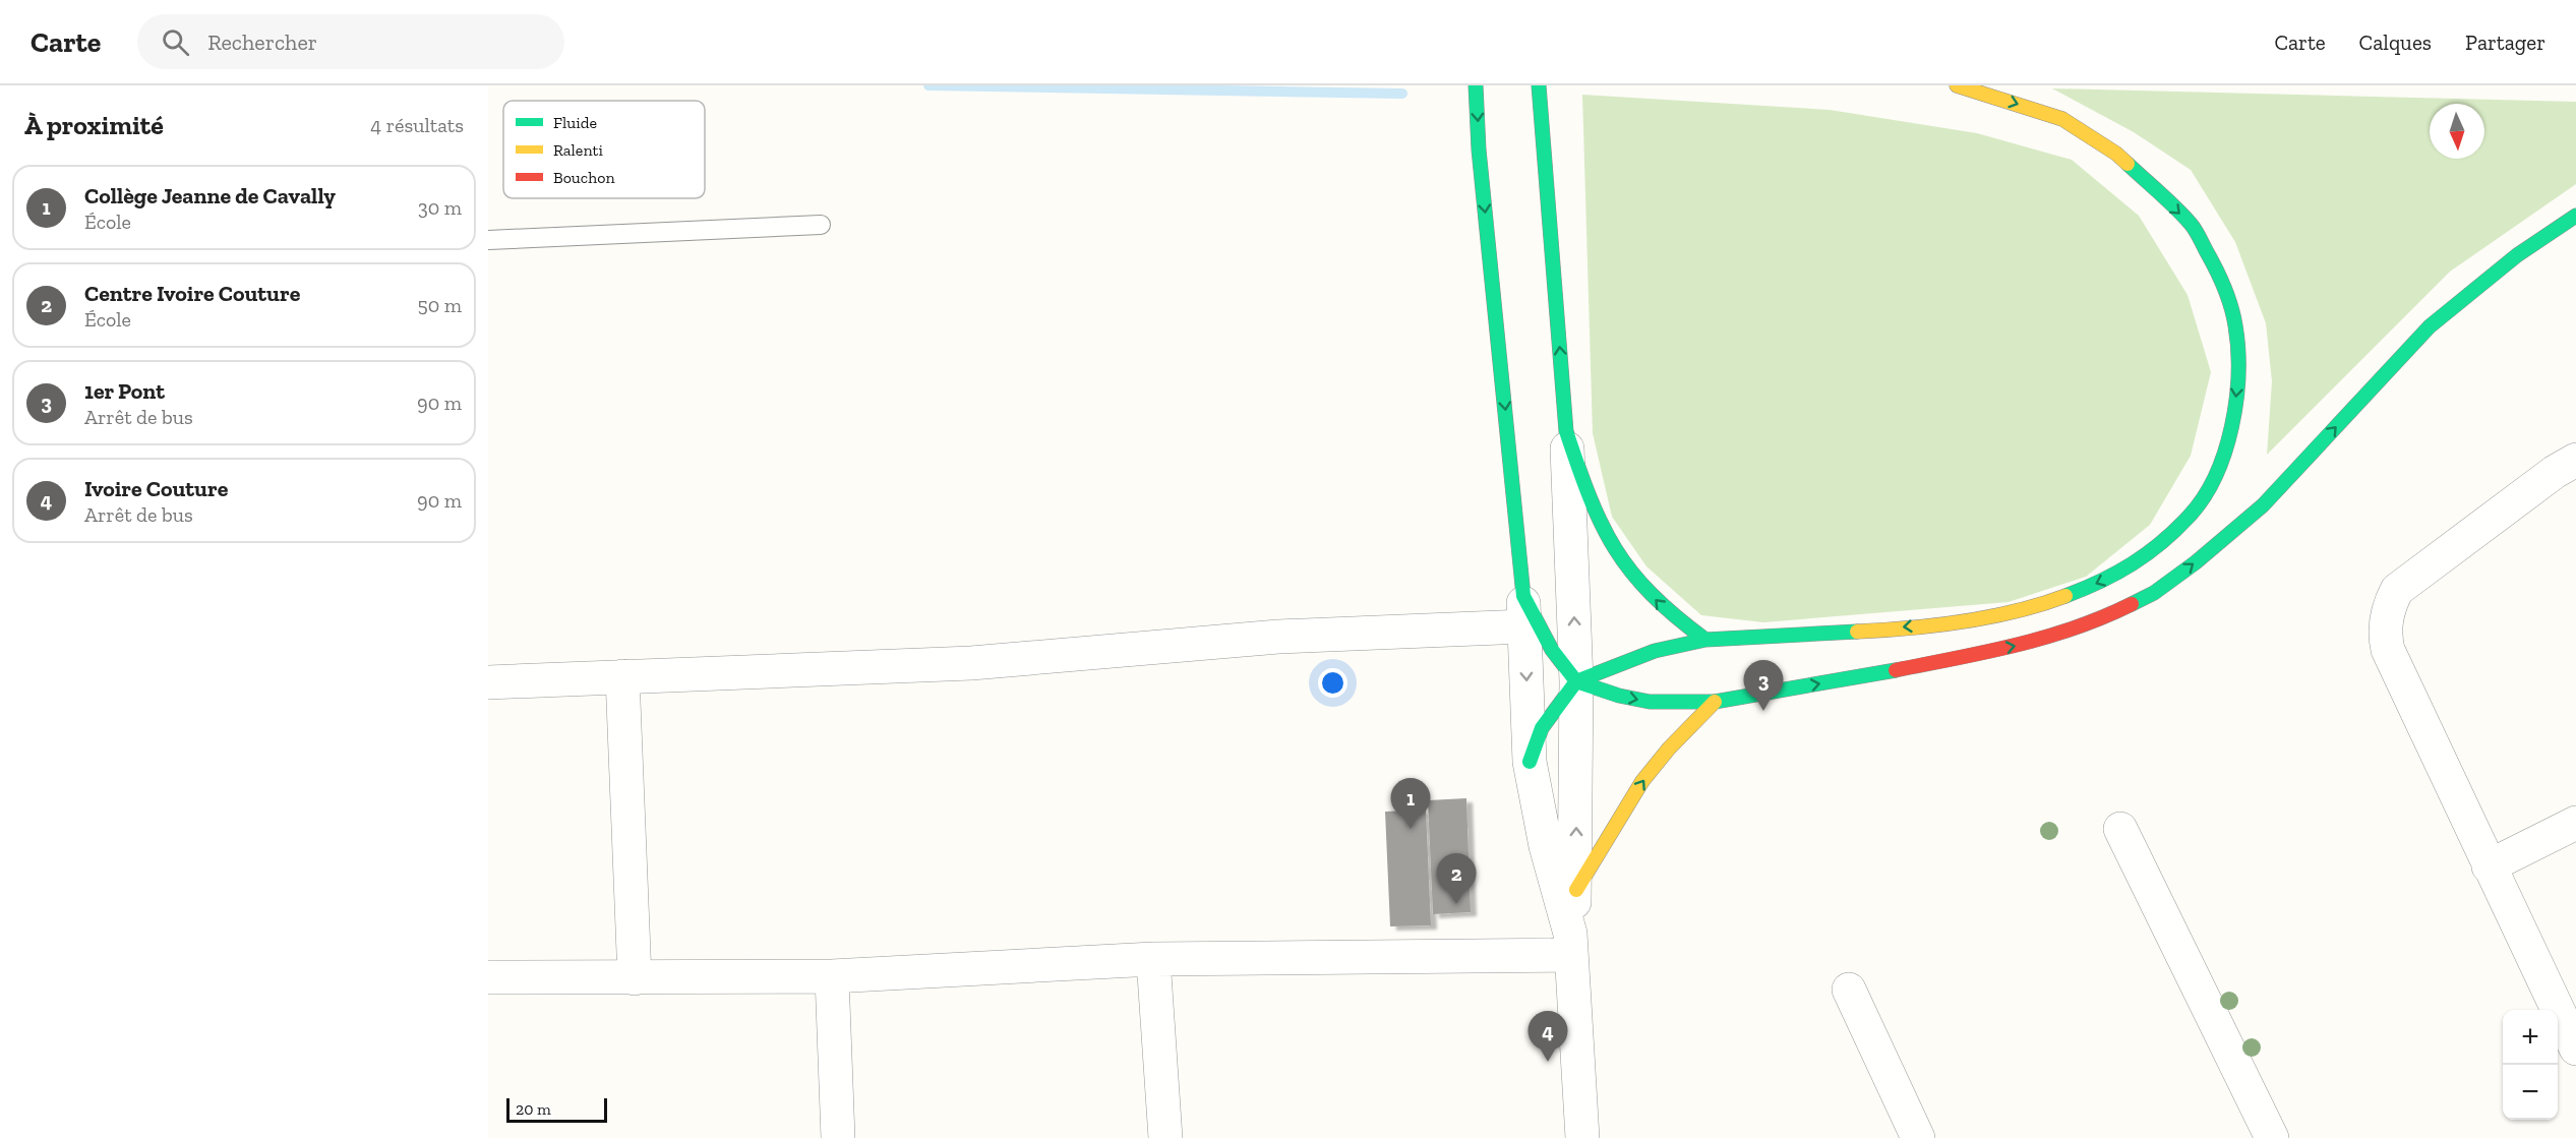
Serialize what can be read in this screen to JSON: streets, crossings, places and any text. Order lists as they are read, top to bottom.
{
  "legend": ["Fluide", "Ralenti", "Bouchon"],
  "scale_bar": "20 m",
  "north": "bottom",
  "page": {
    "header": "Carte",
    "search": "Rechercher",
    "nav": ["Carte", "Calques", "Partager"],
    "heading": ["À proximité", "4 résultats"],
    "list": [
      {
        "mark": "1",
        "name": "Collège Jeanne de Cavally",
        "note": "École",
        "value": "30 m"
      },
      {
        "mark": "2",
        "name": "Centre Ivoire Couture",
        "note": "École",
        "value": "50 m"
      },
      {
        "mark": "3",
        "name": "1er Pont",
        "note": "Arrêt de bus",
        "value": "90 m"
      },
      {
        "mark": "4",
        "name": "Ivoire Couture",
        "note": "Arrêt de bus",
        "value": "90 m"
      }
    ],
    "pins": [
      "3",
      "1",
      "2",
      "4"
    ],
    "map_buttons": ["+", "−"],
    "scale": "20 m"
  }
}
